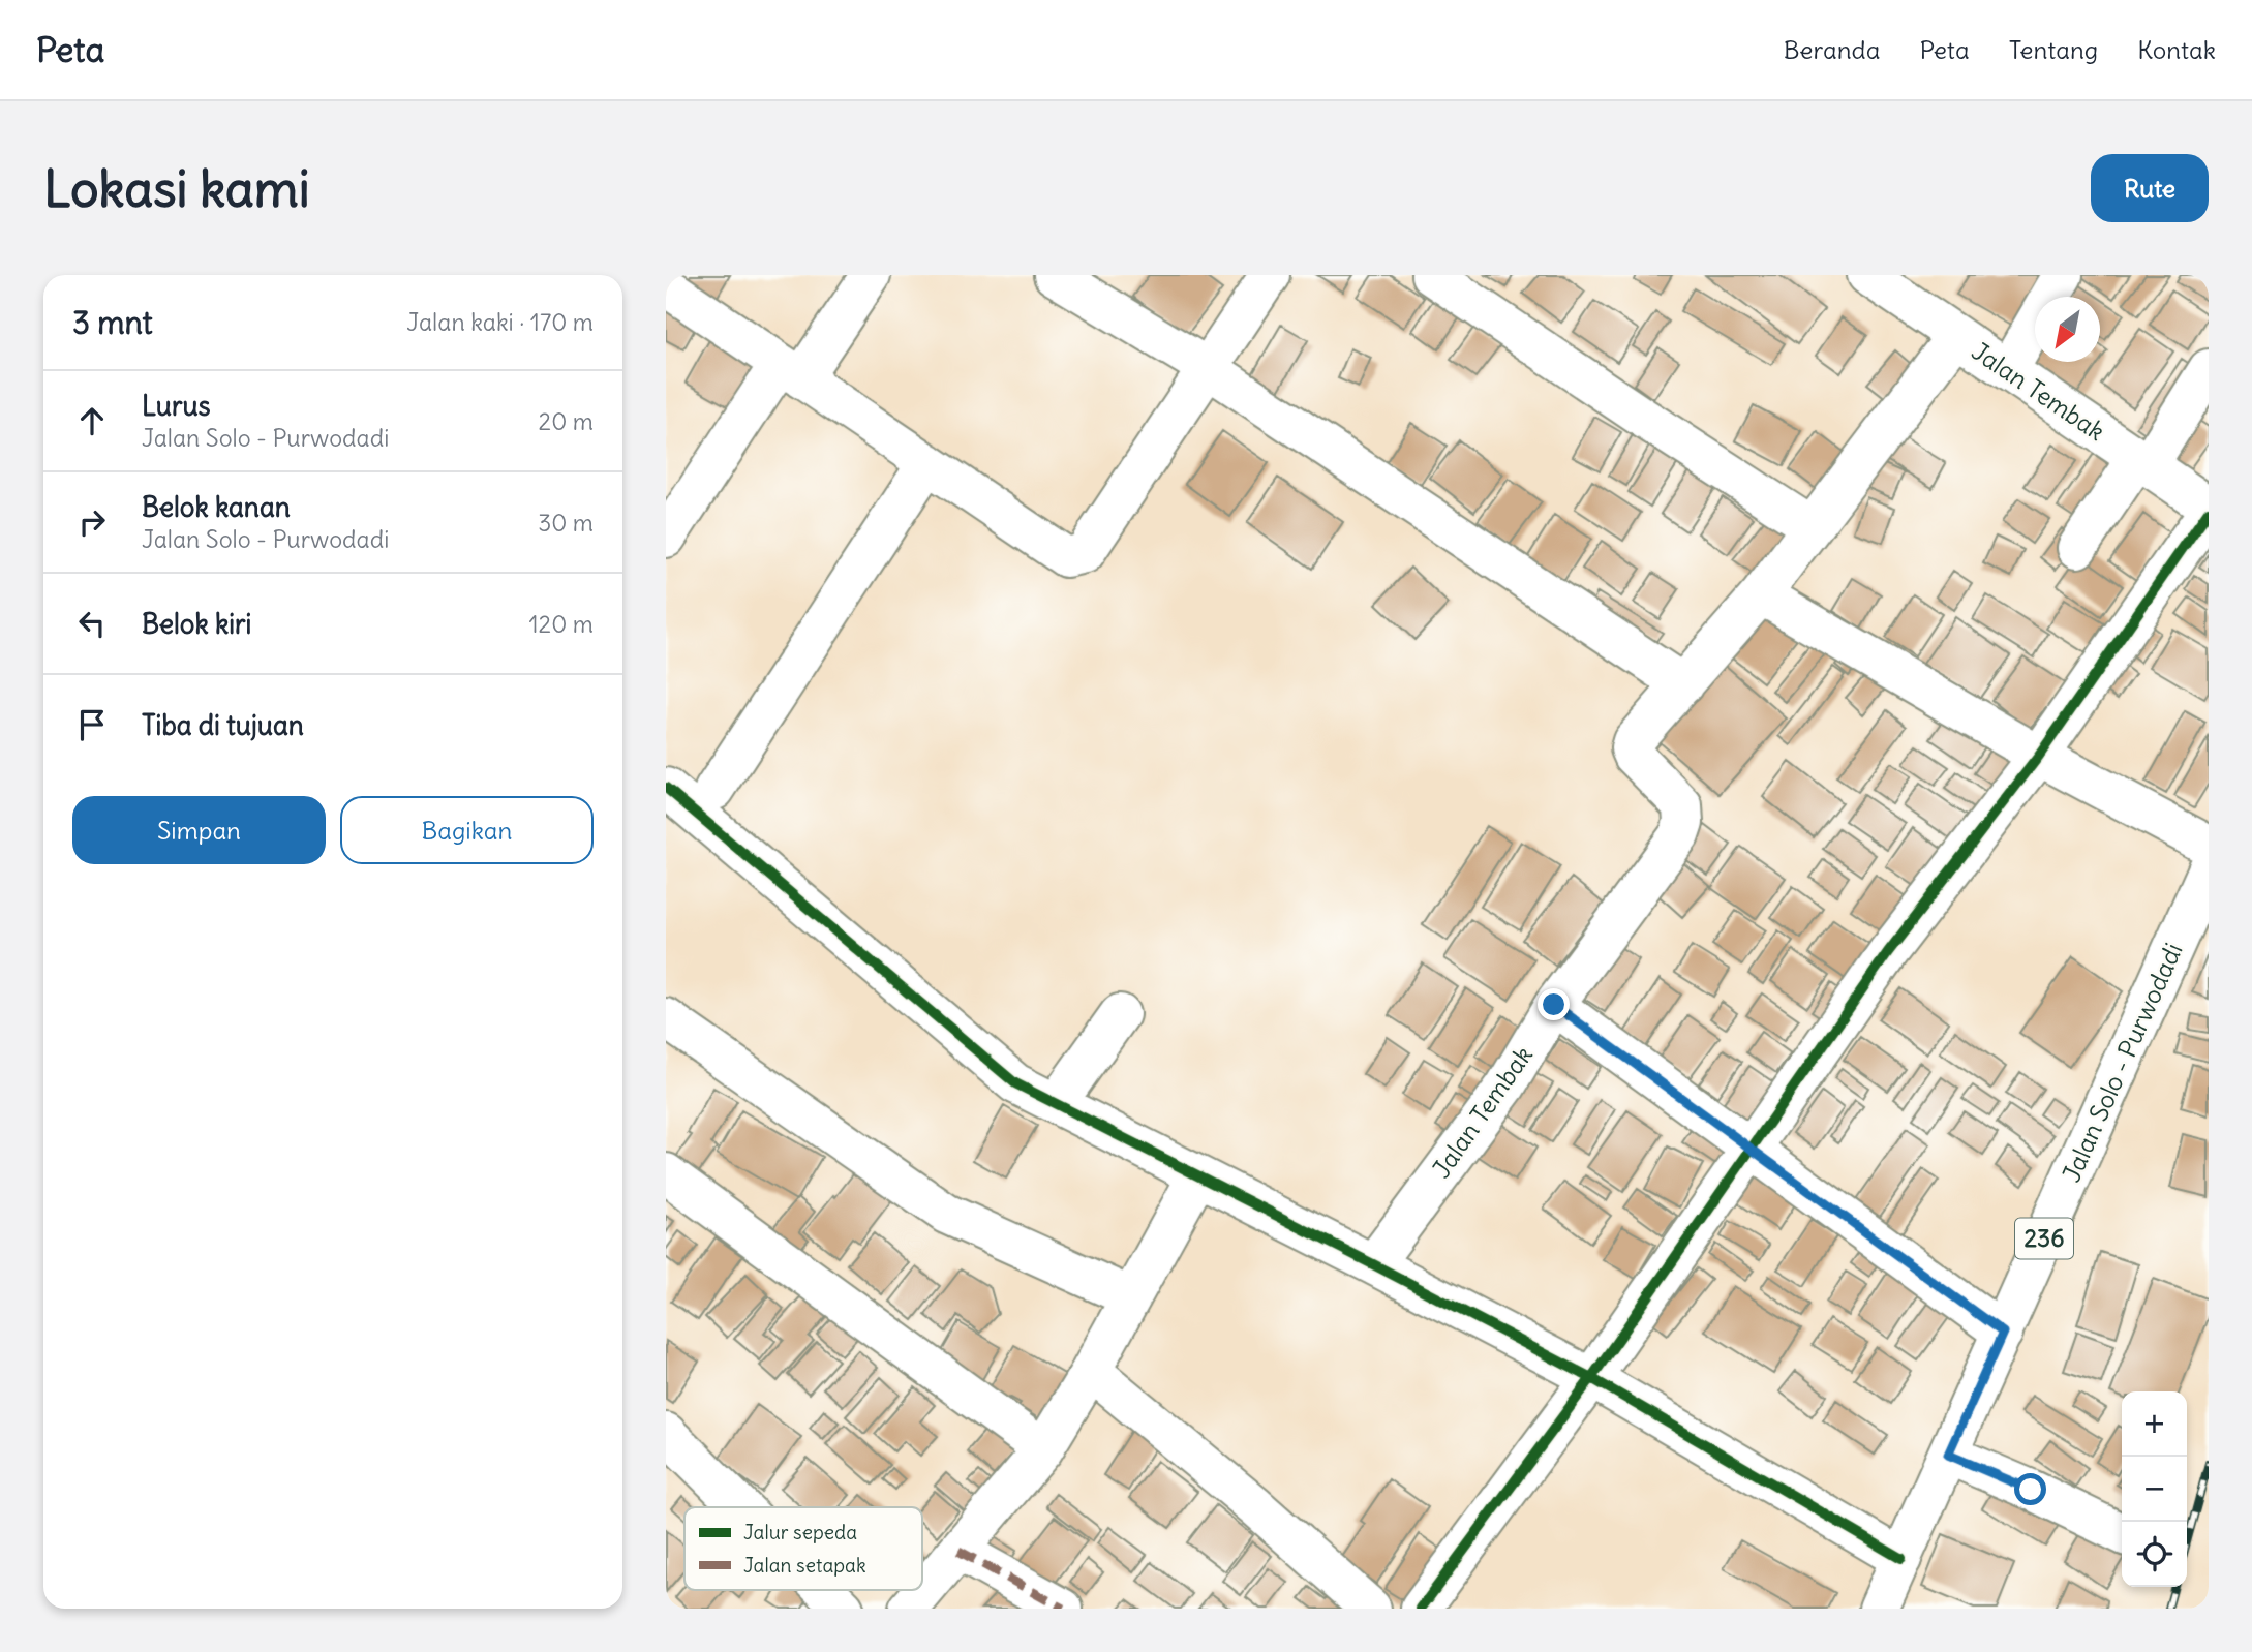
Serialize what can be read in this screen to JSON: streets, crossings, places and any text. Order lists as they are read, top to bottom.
{
  "streets": {
    "street": ["Jalan Tembak", "Jalan Solo - Purwodadi", "236"]
  },
  "legend": ["Jalur sepeda", "Jalan setapak"],
  "north": "bottom left",
  "page": {
    "header": "Peta",
    "nav": [
      "Beranda",
      "Peta",
      "Tentang",
      "Kontak"
    ],
    "buttons": [
      "Rute",
      ["Simpan", "Bagikan"]
    ],
    "title": "Lokasi kami",
    "heading": ["3 mnt", "Jalan kaki · 170 m"],
    "list": [
      ["Lurus", "Jalan Solo - Purwodadi", "20 m"],
      ["Belok kanan", "Jalan Solo - Purwodadi", "30 m"],
      ["Belok kiri", "120 m"],
      "Tiba di tujuan"
    ],
    "map_buttons": ["+", "−"]
  }
}
